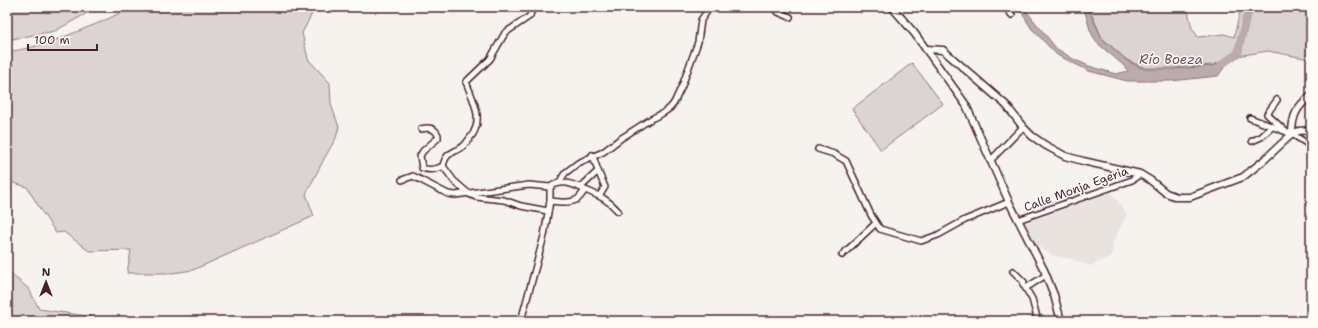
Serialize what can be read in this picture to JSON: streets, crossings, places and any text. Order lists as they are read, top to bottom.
{
  "streets": {
    "street": ["Calle Monja Egeria"]
  },
  "water": ["Río Boeza"],
  "scale_bar": "100 m",
  "north": "top"
}
